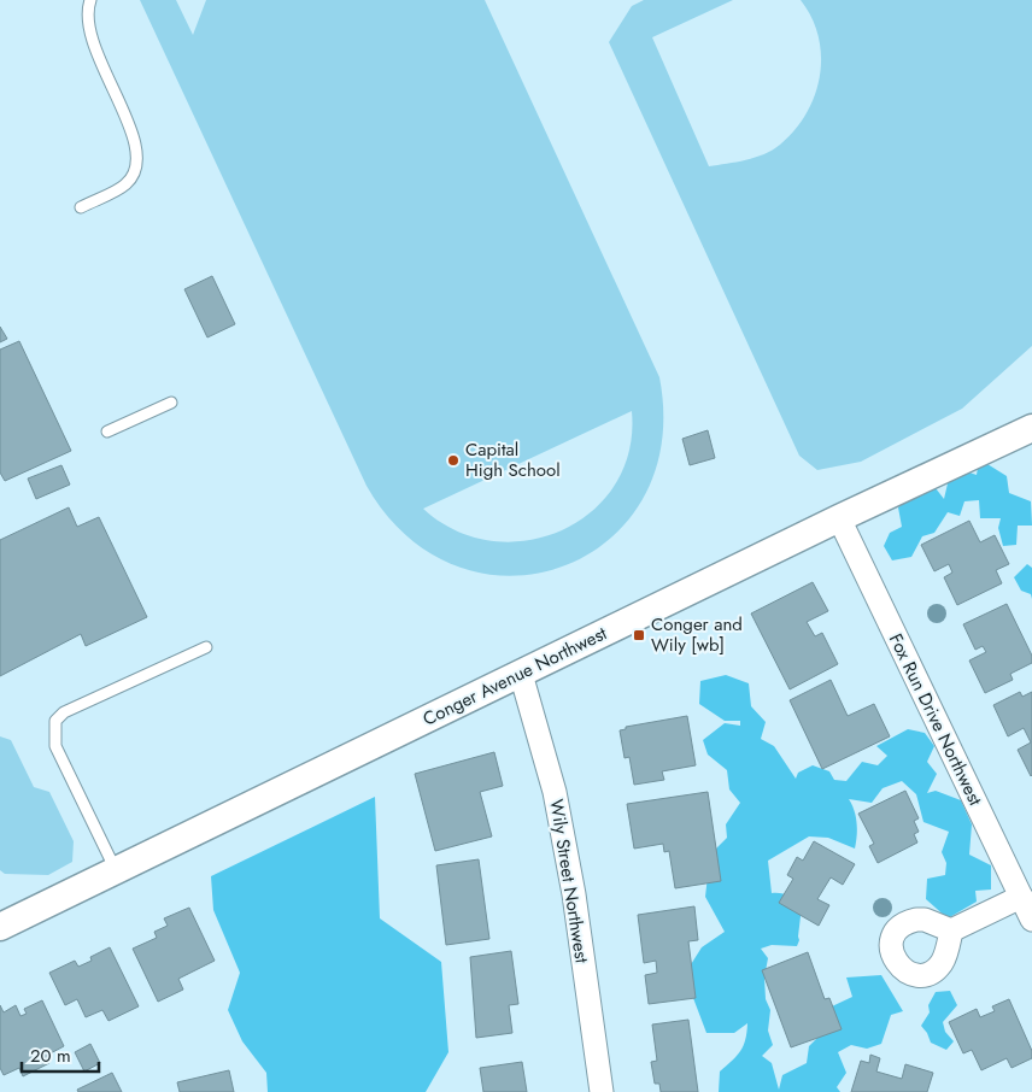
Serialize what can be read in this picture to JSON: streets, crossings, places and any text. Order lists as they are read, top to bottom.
{
  "streets": {
    "street": ["Conger Avenue Northwest", "Fox Run Drive Northwest", "Wily Street Northwest"]
  },
  "crossings": [
    ["Conger Avenue Northwest", "Fox Run Drive Northwest"],
    ["Conger Avenue Northwest", "Wily Street Northwest"]
  ],
  "places": {
    "other": ["Capital High School"],
    "transit": ["Conger and Wily [wb]"]
  },
  "scale_bar": "20 m"
}
